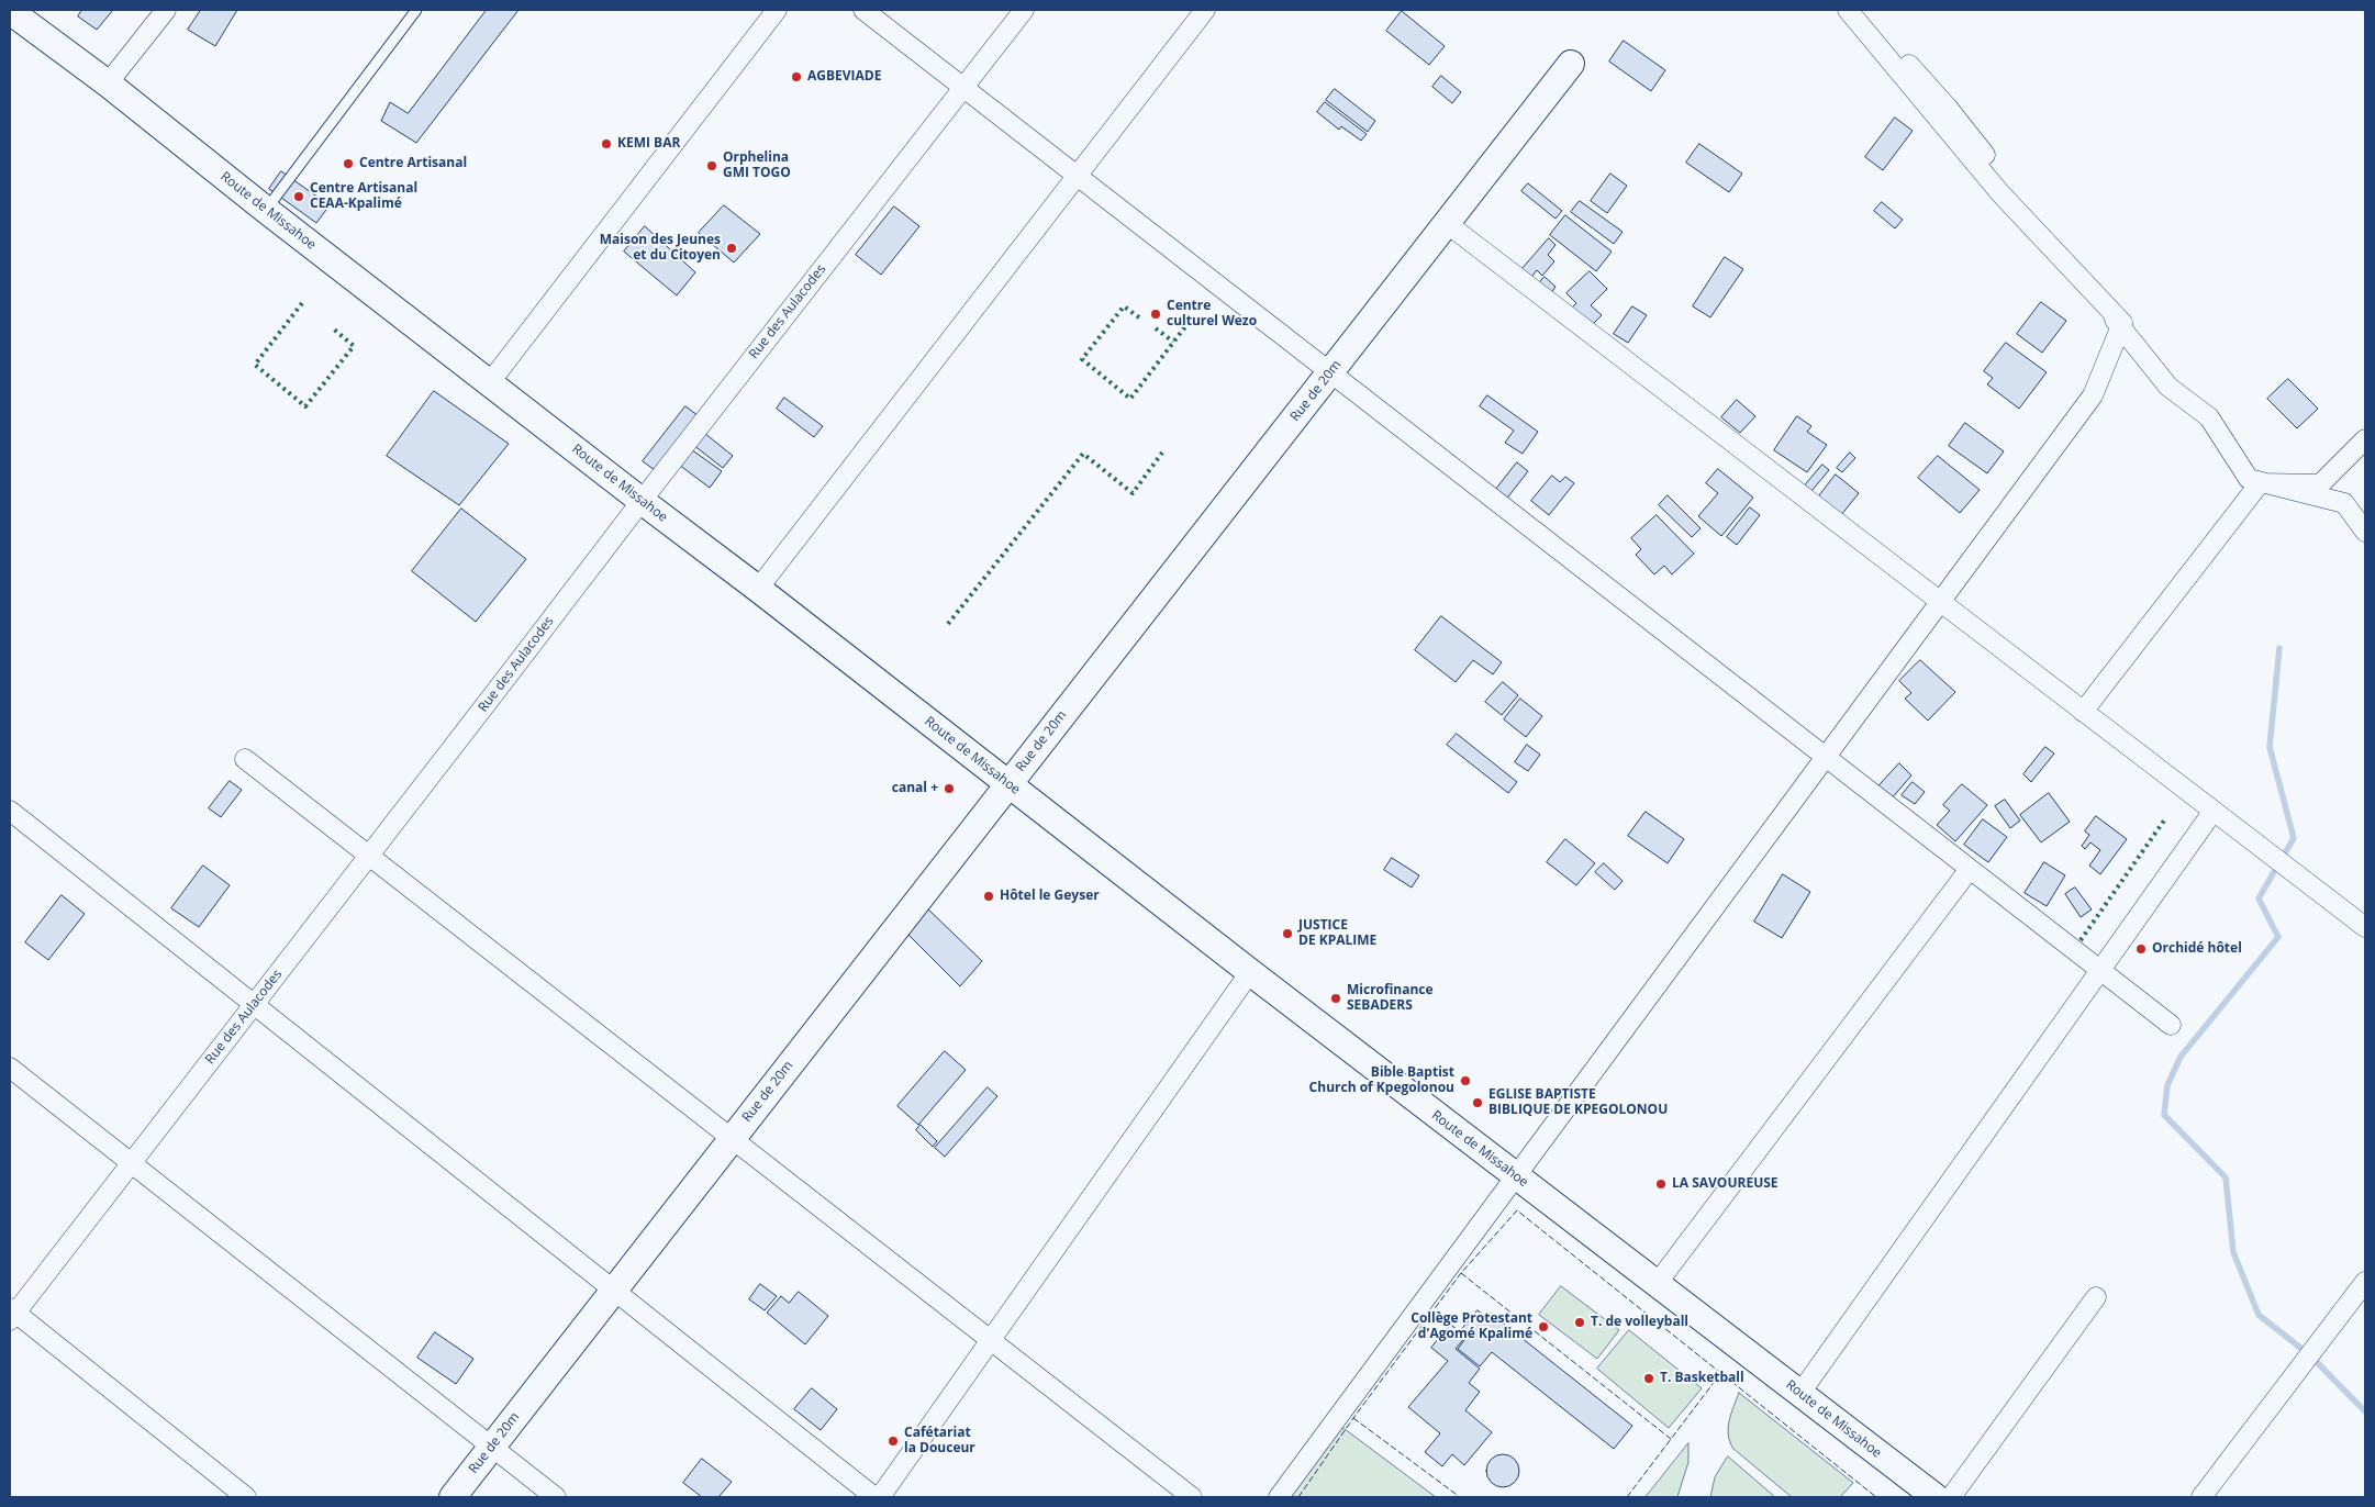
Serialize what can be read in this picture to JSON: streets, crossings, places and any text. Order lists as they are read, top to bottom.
{
  "streets": {
    "main road": ["Route de Missahoe", "Rue de 20m"],
    "street": ["Rue des Aulacodes"]
  },
  "crossings": [
    ["Route de Missahoe", "Rue des Aulacodes"],
    ["Route de Missahoe", "Rue de 20m"]
  ],
  "places": [
    "AGBEVIADE",
    "KEMI BAR",
    "Centre Artisanal",
    "Orphelina GMI TOGO",
    "Centre Artisanal CEAA-Kpalimé",
    "Maison des Jeunes et du Citoyen",
    "Centre culturel Wezo",
    "canal +",
    "Hôtel le Geyser",
    "JUSTICE DE KPALIME",
    "Orchidé hôtel",
    "Microfinance SEBADERS",
    "Bible Baptist Church of Kpegolonou",
    "EGLISE BAPTISTE BIBLIQUE DE KPEGOLONOU",
    "LA SAVOUREUSE",
    "T. de volleyball",
    "Collège Protestant d'Agomé Kpalimé",
    "T. Basketball",
    "Cafétariat la Douceur"
  ]
}
